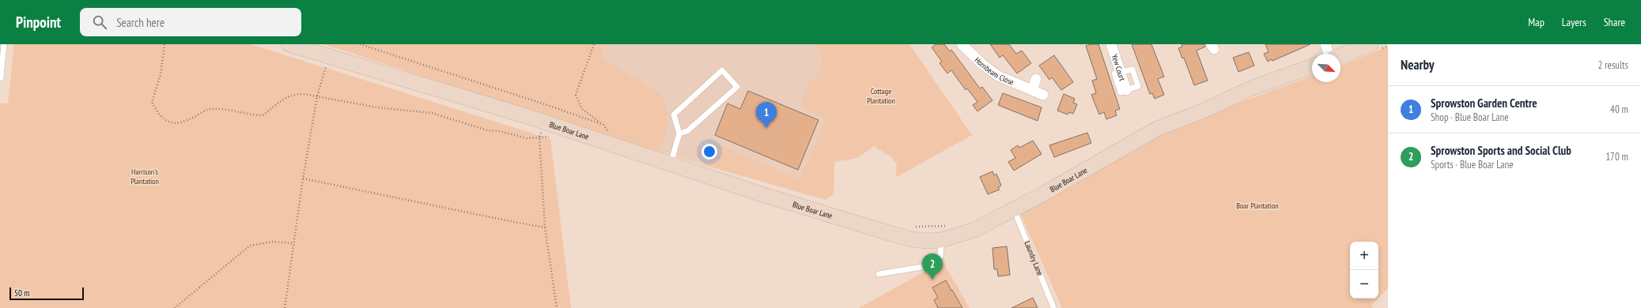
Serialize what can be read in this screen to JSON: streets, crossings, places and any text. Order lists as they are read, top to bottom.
{
  "streets": {
    "street": ["Yew Court", "Hornbeam Close", "Blue Boar Lane"],
    "lane": ["Laundry Lane"]
  },
  "crossings": [
    ["Blue Boar Lane", "Laundry Lane"]
  ],
  "parks": ["Cottage Plantation", "Harrison's Plantation", "Boar Plantation"],
  "scale_bar": "50 m",
  "north": "bottom right",
  "page": {
    "header": "Pinpoint",
    "search": "Search here",
    "nav": ["Map", "Layers", "Share"],
    "heading": ["Nearby", "2 results"],
    "list": [
      {
        "mark": "1",
        "name": "Sprowston Garden Centre",
        "note": "Shop · Blue Boar Lane",
        "value": "40 m"
      },
      {
        "mark": "2",
        "name": "Sprowston Sports and Social Club",
        "note": "Sports · Blue Boar Lane",
        "value": "170 m"
      }
    ],
    "pins": ["1", "2"],
    "map_buttons": ["+", "−"],
    "scale": "50 m"
  }
}
